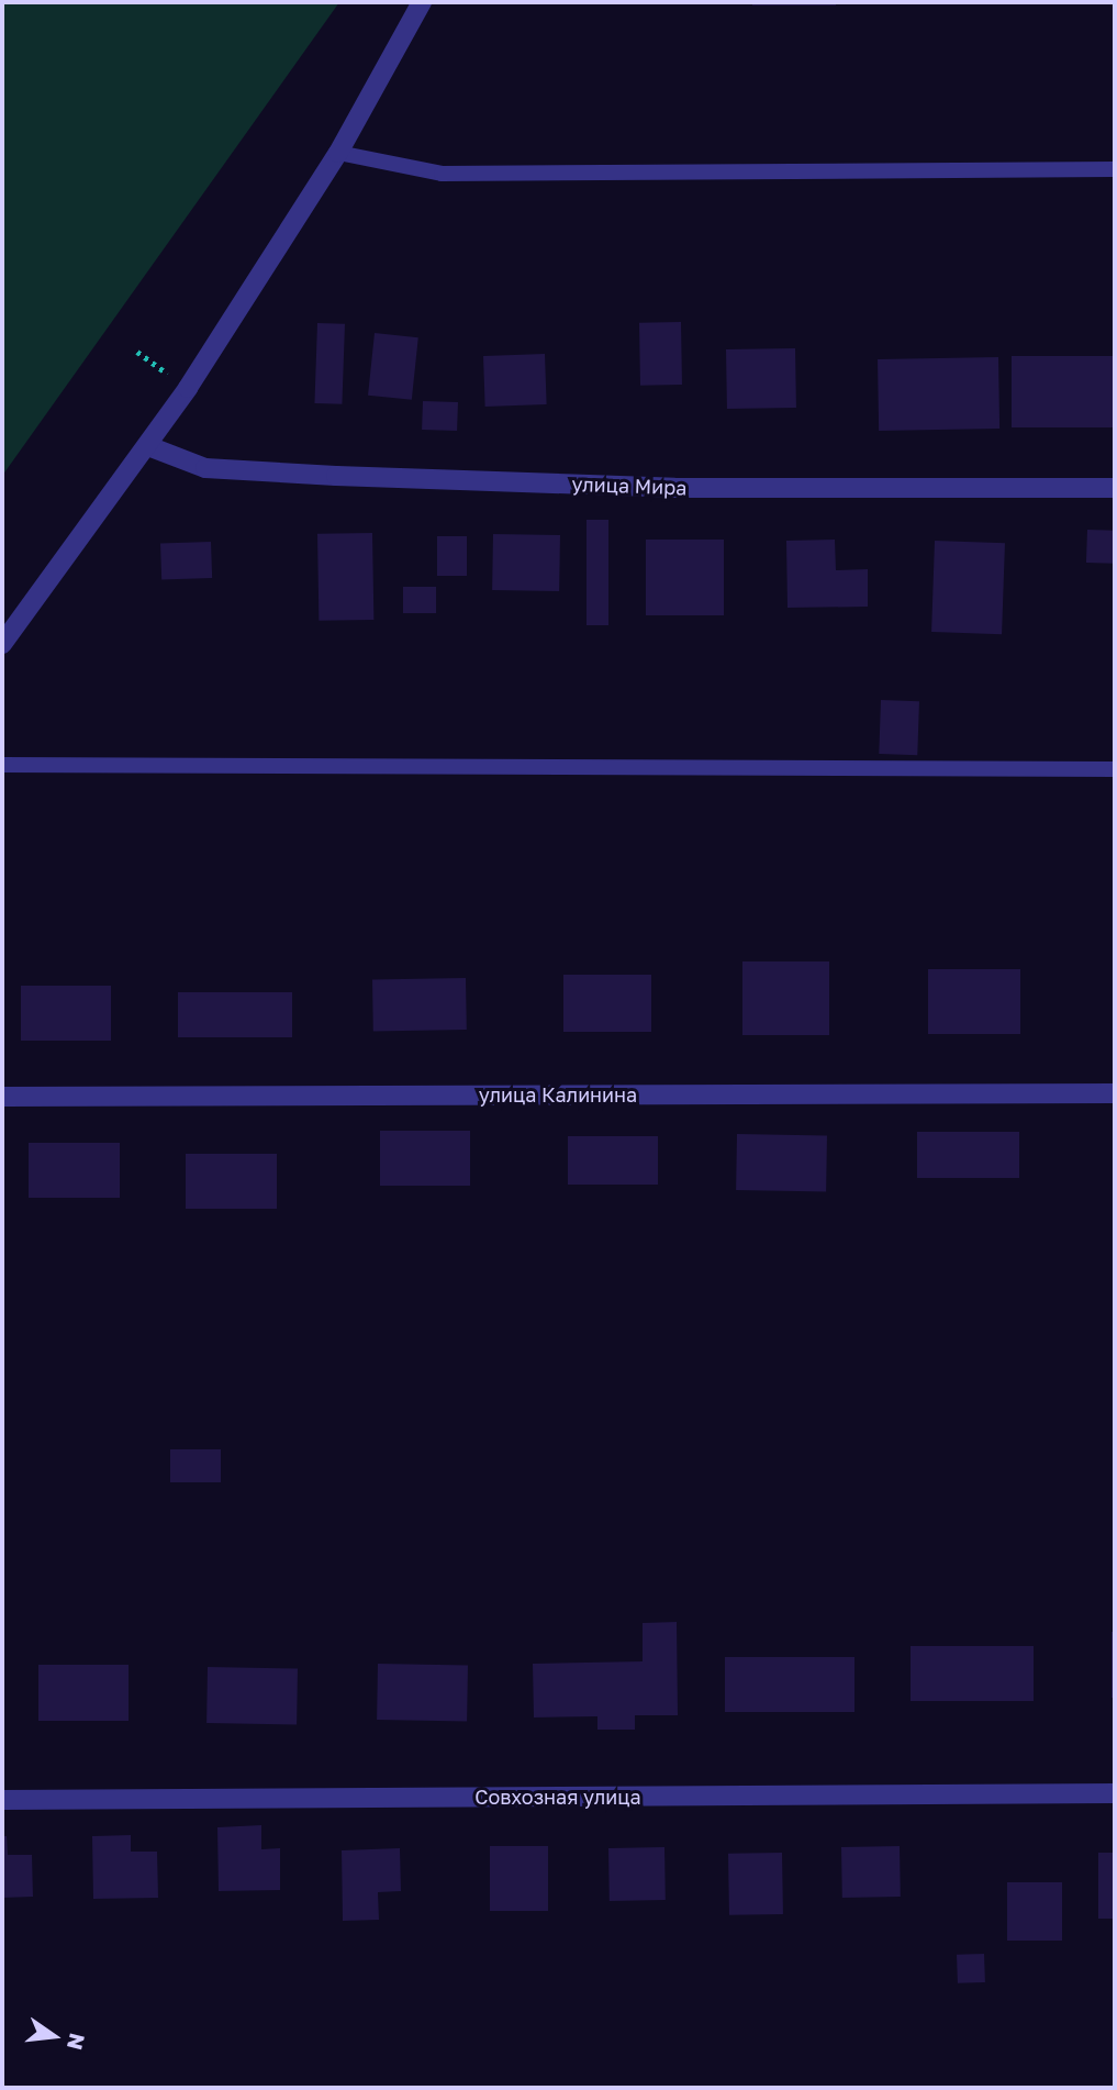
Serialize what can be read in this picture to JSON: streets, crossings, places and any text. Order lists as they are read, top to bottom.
{
  "streets": {
    "street": ["улица Мира", "улица Калинина", "Совхозная улица"]
  },
  "north": "right"
}
